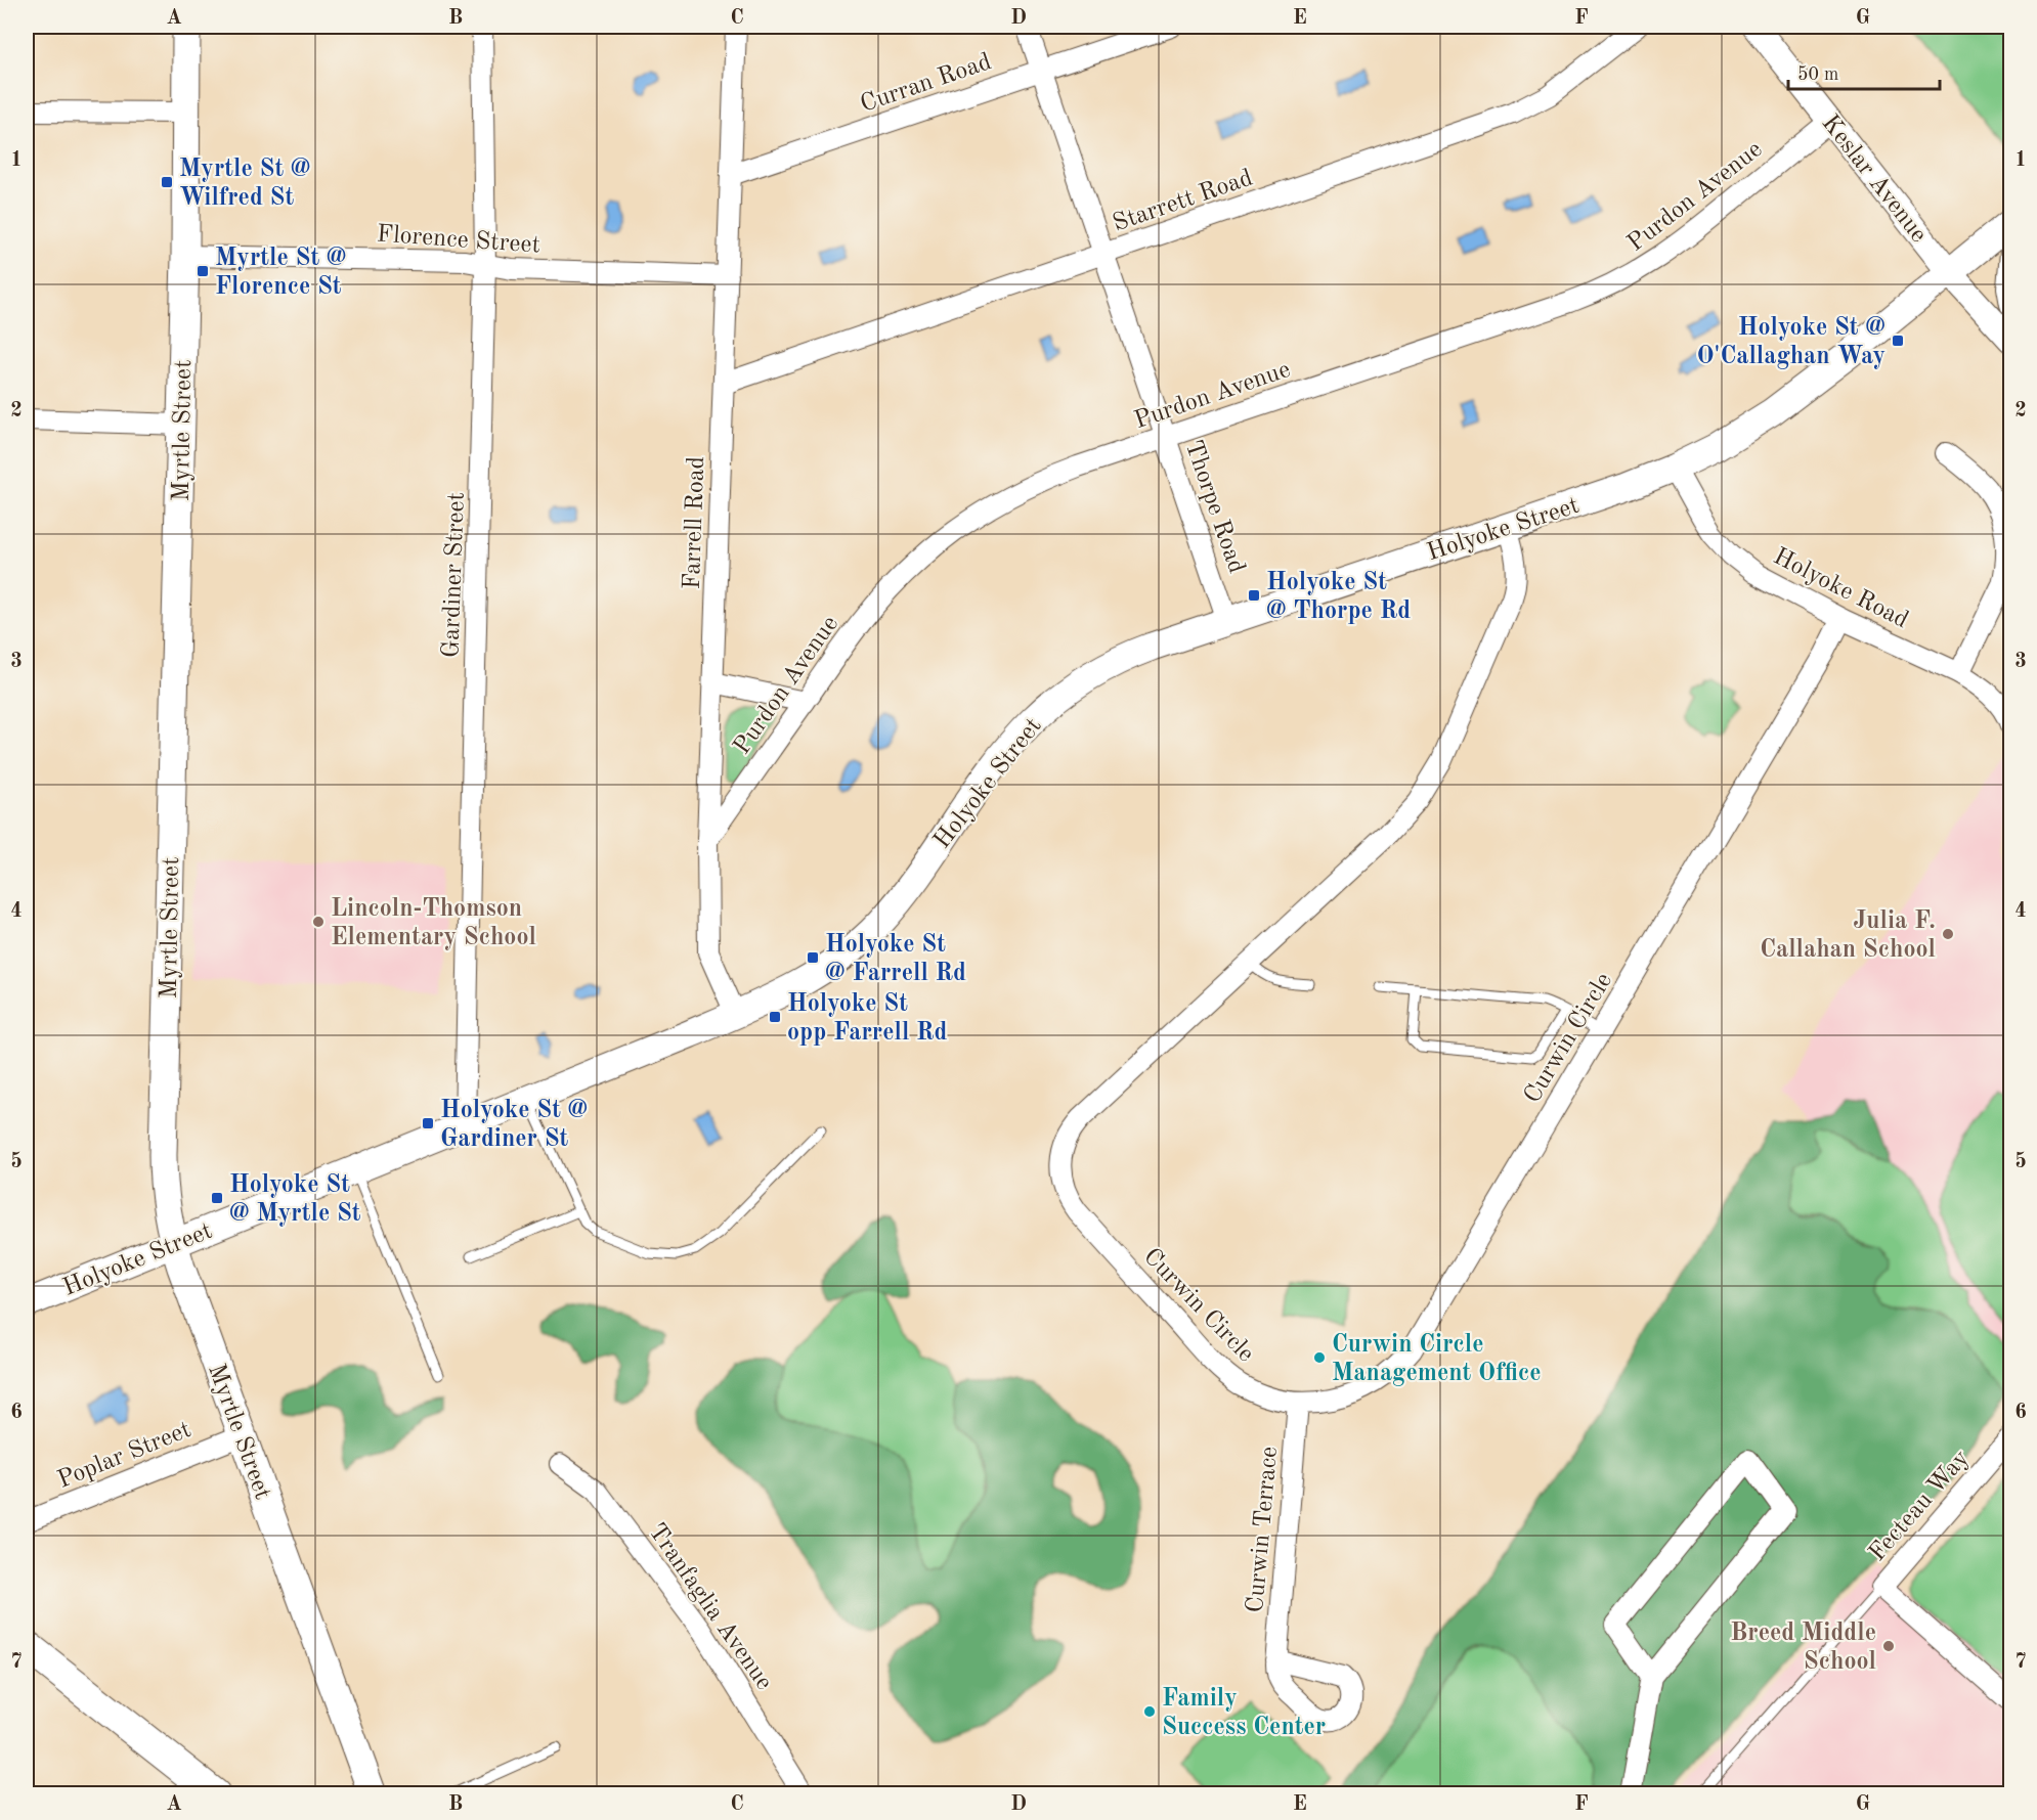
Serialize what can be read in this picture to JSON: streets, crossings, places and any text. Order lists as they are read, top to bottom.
{
  "streets": {
    "main road": ["Myrtle Street", "Holyoke Street"],
    "street": [
      "Curran Road",
      "Keslar Avenue",
      "Purdon Avenue",
      "Starrett Road",
      "Florence Street",
      "Thorpe Road",
      "Farrell Road",
      "Gardiner Street",
      "Holyoke Road",
      "Curwin Circle",
      "Poplar Street",
      "Fecteau Way",
      "Curwin Terrace",
      "Tranfaglia Avenue"
    ]
  },
  "crossings": [
    ["Curran Road", "Thorpe Road"],
    ["Curran Road", "Farrell Road"],
    ["Keslar Avenue", "Purdon Avenue"],
    ["Keslar Avenue", "Holyoke Street"],
    ["Purdon Avenue", "Thorpe Road"],
    ["Purdon Avenue", "Farrell Road"],
    ["Starrett Road", "Thorpe Road"],
    ["Starrett Road", "Farrell Road"],
    ["Florence Street", "Myrtle Street"],
    ["Florence Street", "Farrell Road"],
    ["Florence Street", "Gardiner Street"],
    ["Myrtle Street", "Holyoke Street"],
    ["Myrtle Street", "Poplar Street"],
    ["Thorpe Road", "Holyoke Street"],
    ["Farrell Road", "Holyoke Street"],
    ["Holyoke Street", "Gardiner Street"],
    ["Holyoke Street", "Holyoke Road"],
    ["Holyoke Street", "Curwin Circle"],
    ["Holyoke Road", "Curwin Circle"],
    ["Curwin Circle", "Curwin Terrace"]
  ],
  "places": {
    "transit": [
      "Myrtle St @ Wilfred St",
      "Myrtle St @ Florence St",
      "Holyoke St @ O'Callaghan Way",
      "Holyoke St @ Thorpe Rd",
      "Holyoke St @ Farrell Rd",
      "Holyoke St opp Farrell Rd",
      "Holyoke St @ Gardiner St",
      "Holyoke St @ Myrtle St"
    ],
    "other": [
      "Lincoln-Thomson Elementary School",
      "Julia F. Callahan School",
      "Curwin Circle Management Office",
      "Breed Middle School",
      "Family Success Center"
    ]
  },
  "scale_bar": "50 m",
  "grid": {
    "columns": [
      "A",
      "B",
      "C",
      "D",
      "E",
      "F",
      "G"
    ],
    "rows": [
      "1",
      "2",
      "3",
      "4",
      "5",
      "6",
      "7"
    ]
  }
}
